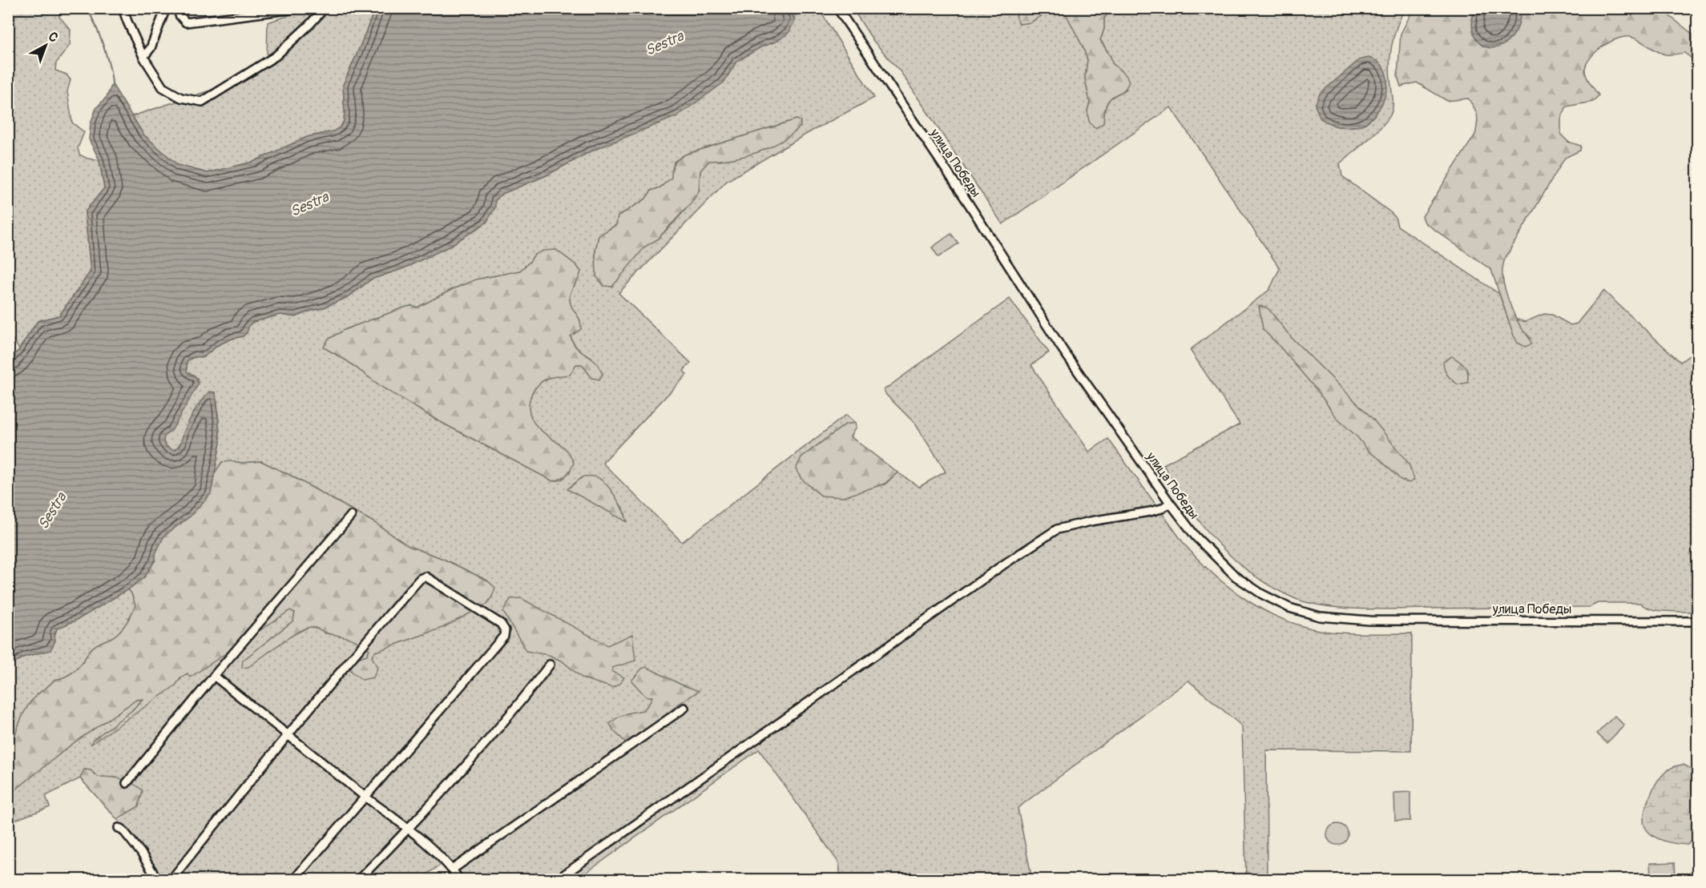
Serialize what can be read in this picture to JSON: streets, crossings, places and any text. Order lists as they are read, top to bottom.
{
  "streets": {
    "street": ["улица Победы"]
  },
  "water": ["Sestra"],
  "north": "top right"
}
